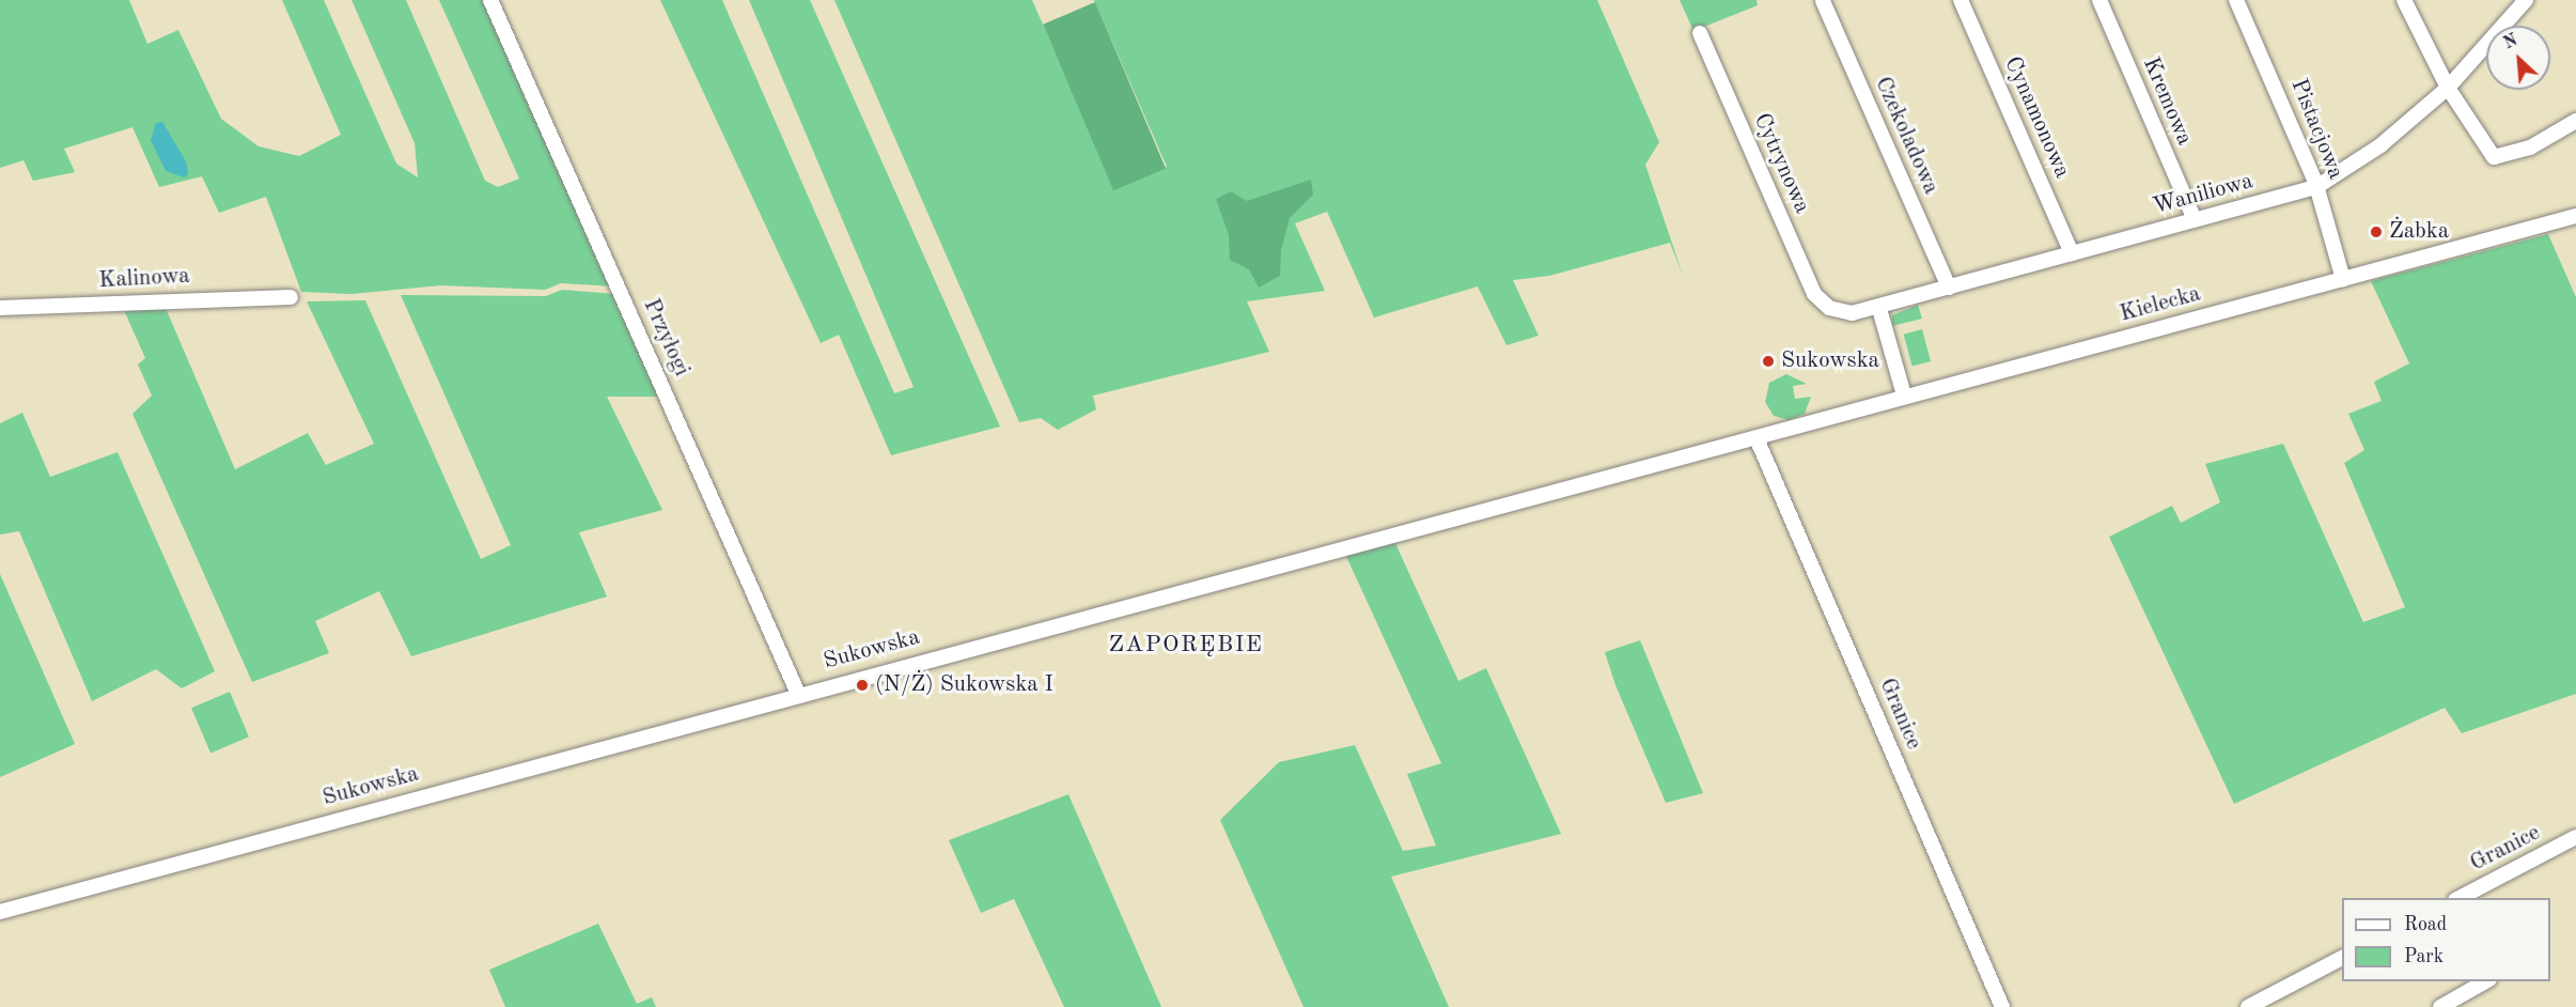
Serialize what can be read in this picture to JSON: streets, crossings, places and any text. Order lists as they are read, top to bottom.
{
  "streets": {
    "street": [
      "Kremowa",
      "Cynamonowa",
      "Pistacjowa",
      "Czekoladowa",
      "Cytrynowa",
      "Waniliowa",
      "Kalinowa",
      "Kielecka",
      "Przyłogi",
      "Sukowska",
      "Granice"
    ]
  },
  "crossings": [
    ["Kremowa", "Waniliowa"],
    ["Cynamonowa", "Waniliowa"],
    ["Pistacjowa", "Waniliowa"],
    ["Pistacjowa", "Kielecka"],
    ["Czekoladowa", "Waniliowa"],
    ["Cytrynowa", "Waniliowa"],
    ["Kielecka", "Sukowska"],
    ["Kielecka", "Granice"],
    ["Przyłogi", "Sukowska"],
    ["Sukowska", "Granice"]
  ],
  "districts": ["ZAPORĘBIE"],
  "places": ["Żabka", "Sukowska", "(N/Ż) Sukowska I"],
  "legend": ["Road", "Park"],
  "north": "top left"
}
